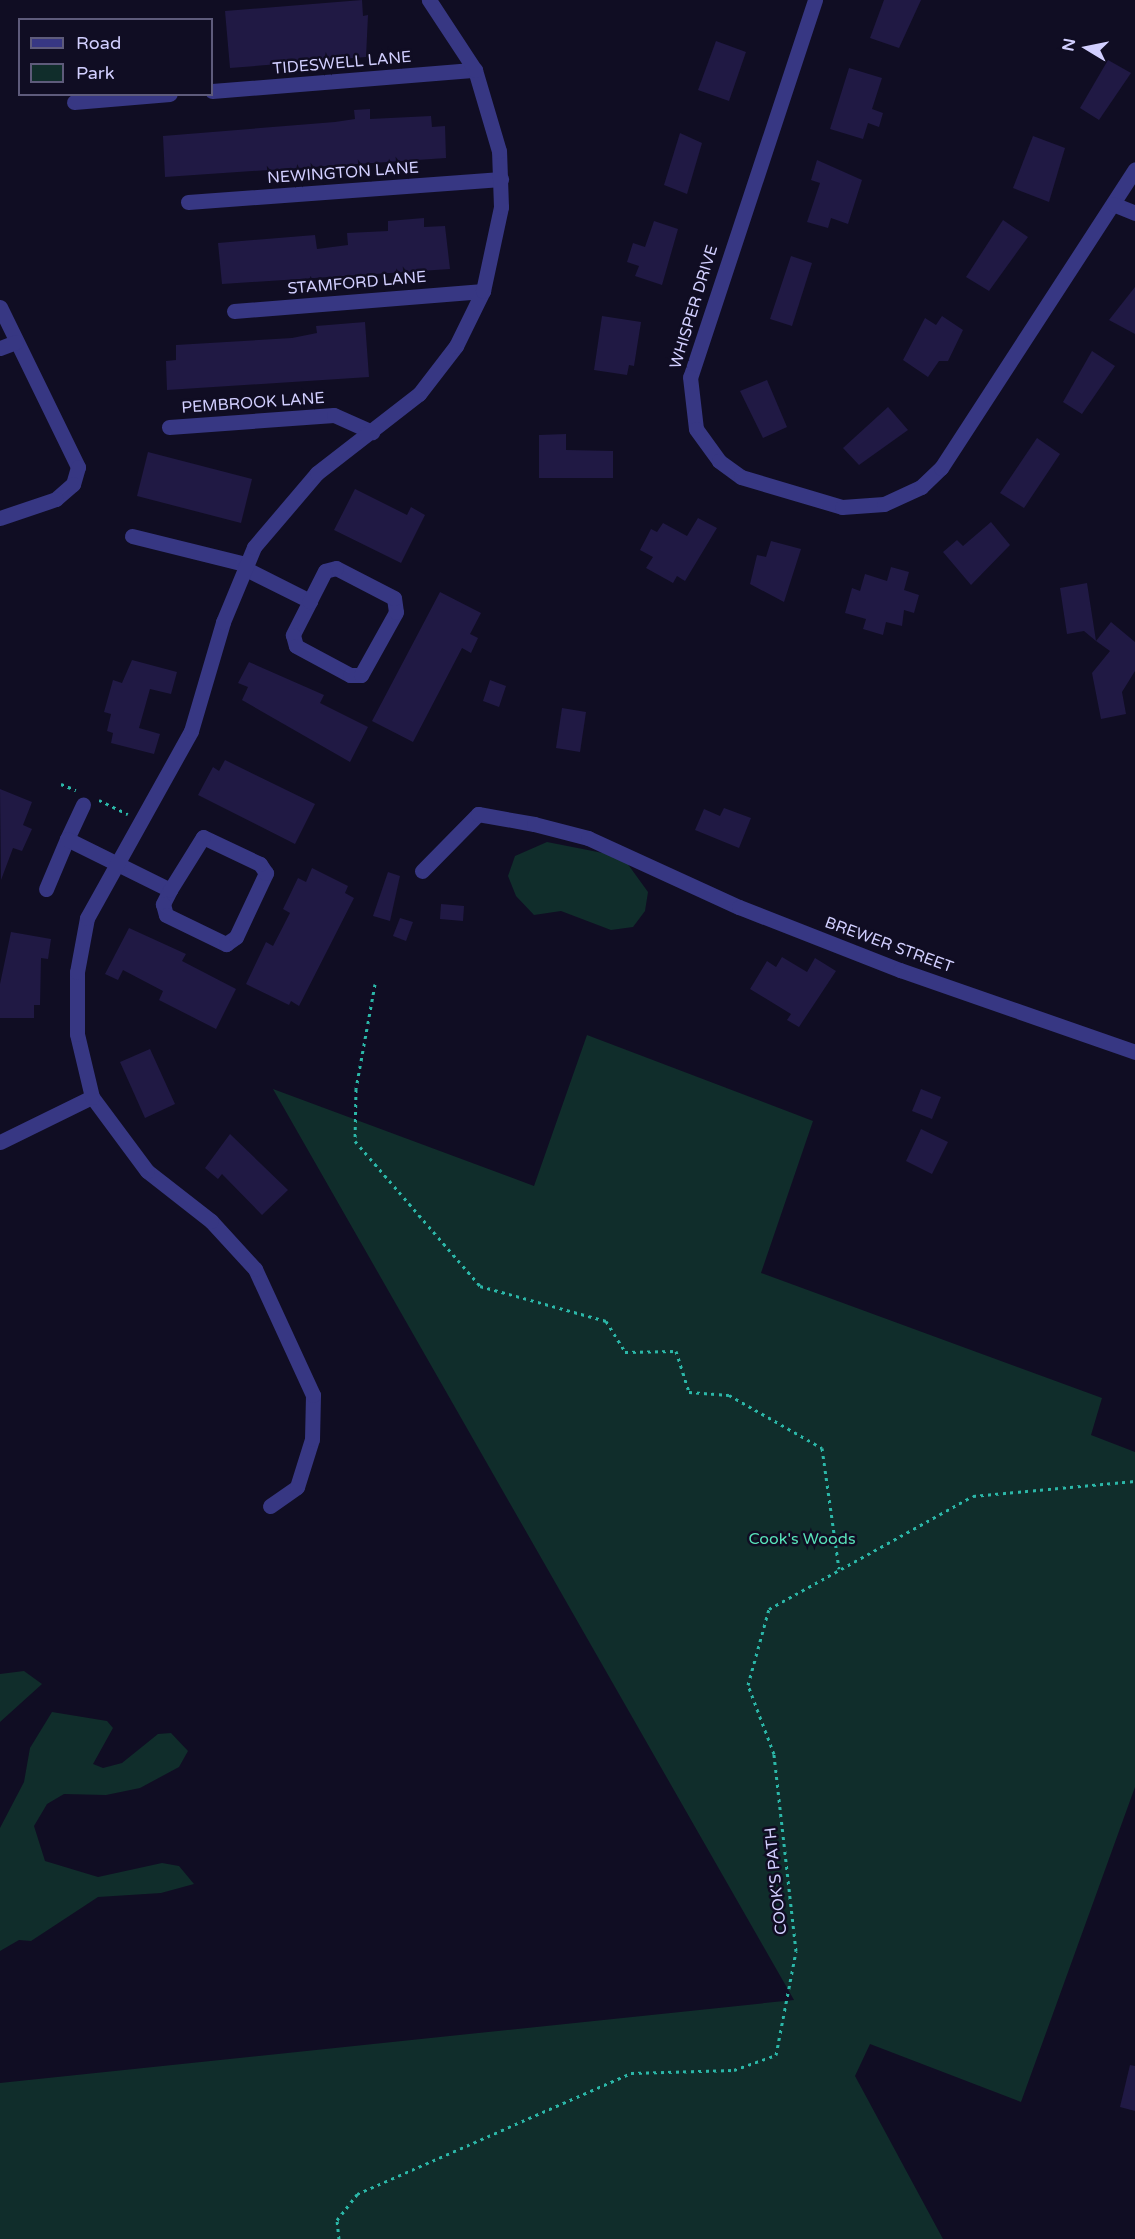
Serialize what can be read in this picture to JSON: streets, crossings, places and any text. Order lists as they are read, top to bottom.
{
  "streets": {
    "street": [
      "TIDESWELL LANE",
      "NEWINGTON LANE",
      "STAMFORD LANE",
      "WHISPER DRIVE",
      "PEMBROOK LANE",
      "BREWER STREET"
    ],
    "path": ["COOK'S PATH"]
  },
  "parks": ["Cook's Woods"],
  "legend": ["Road", "Park"],
  "north": "left"
}
